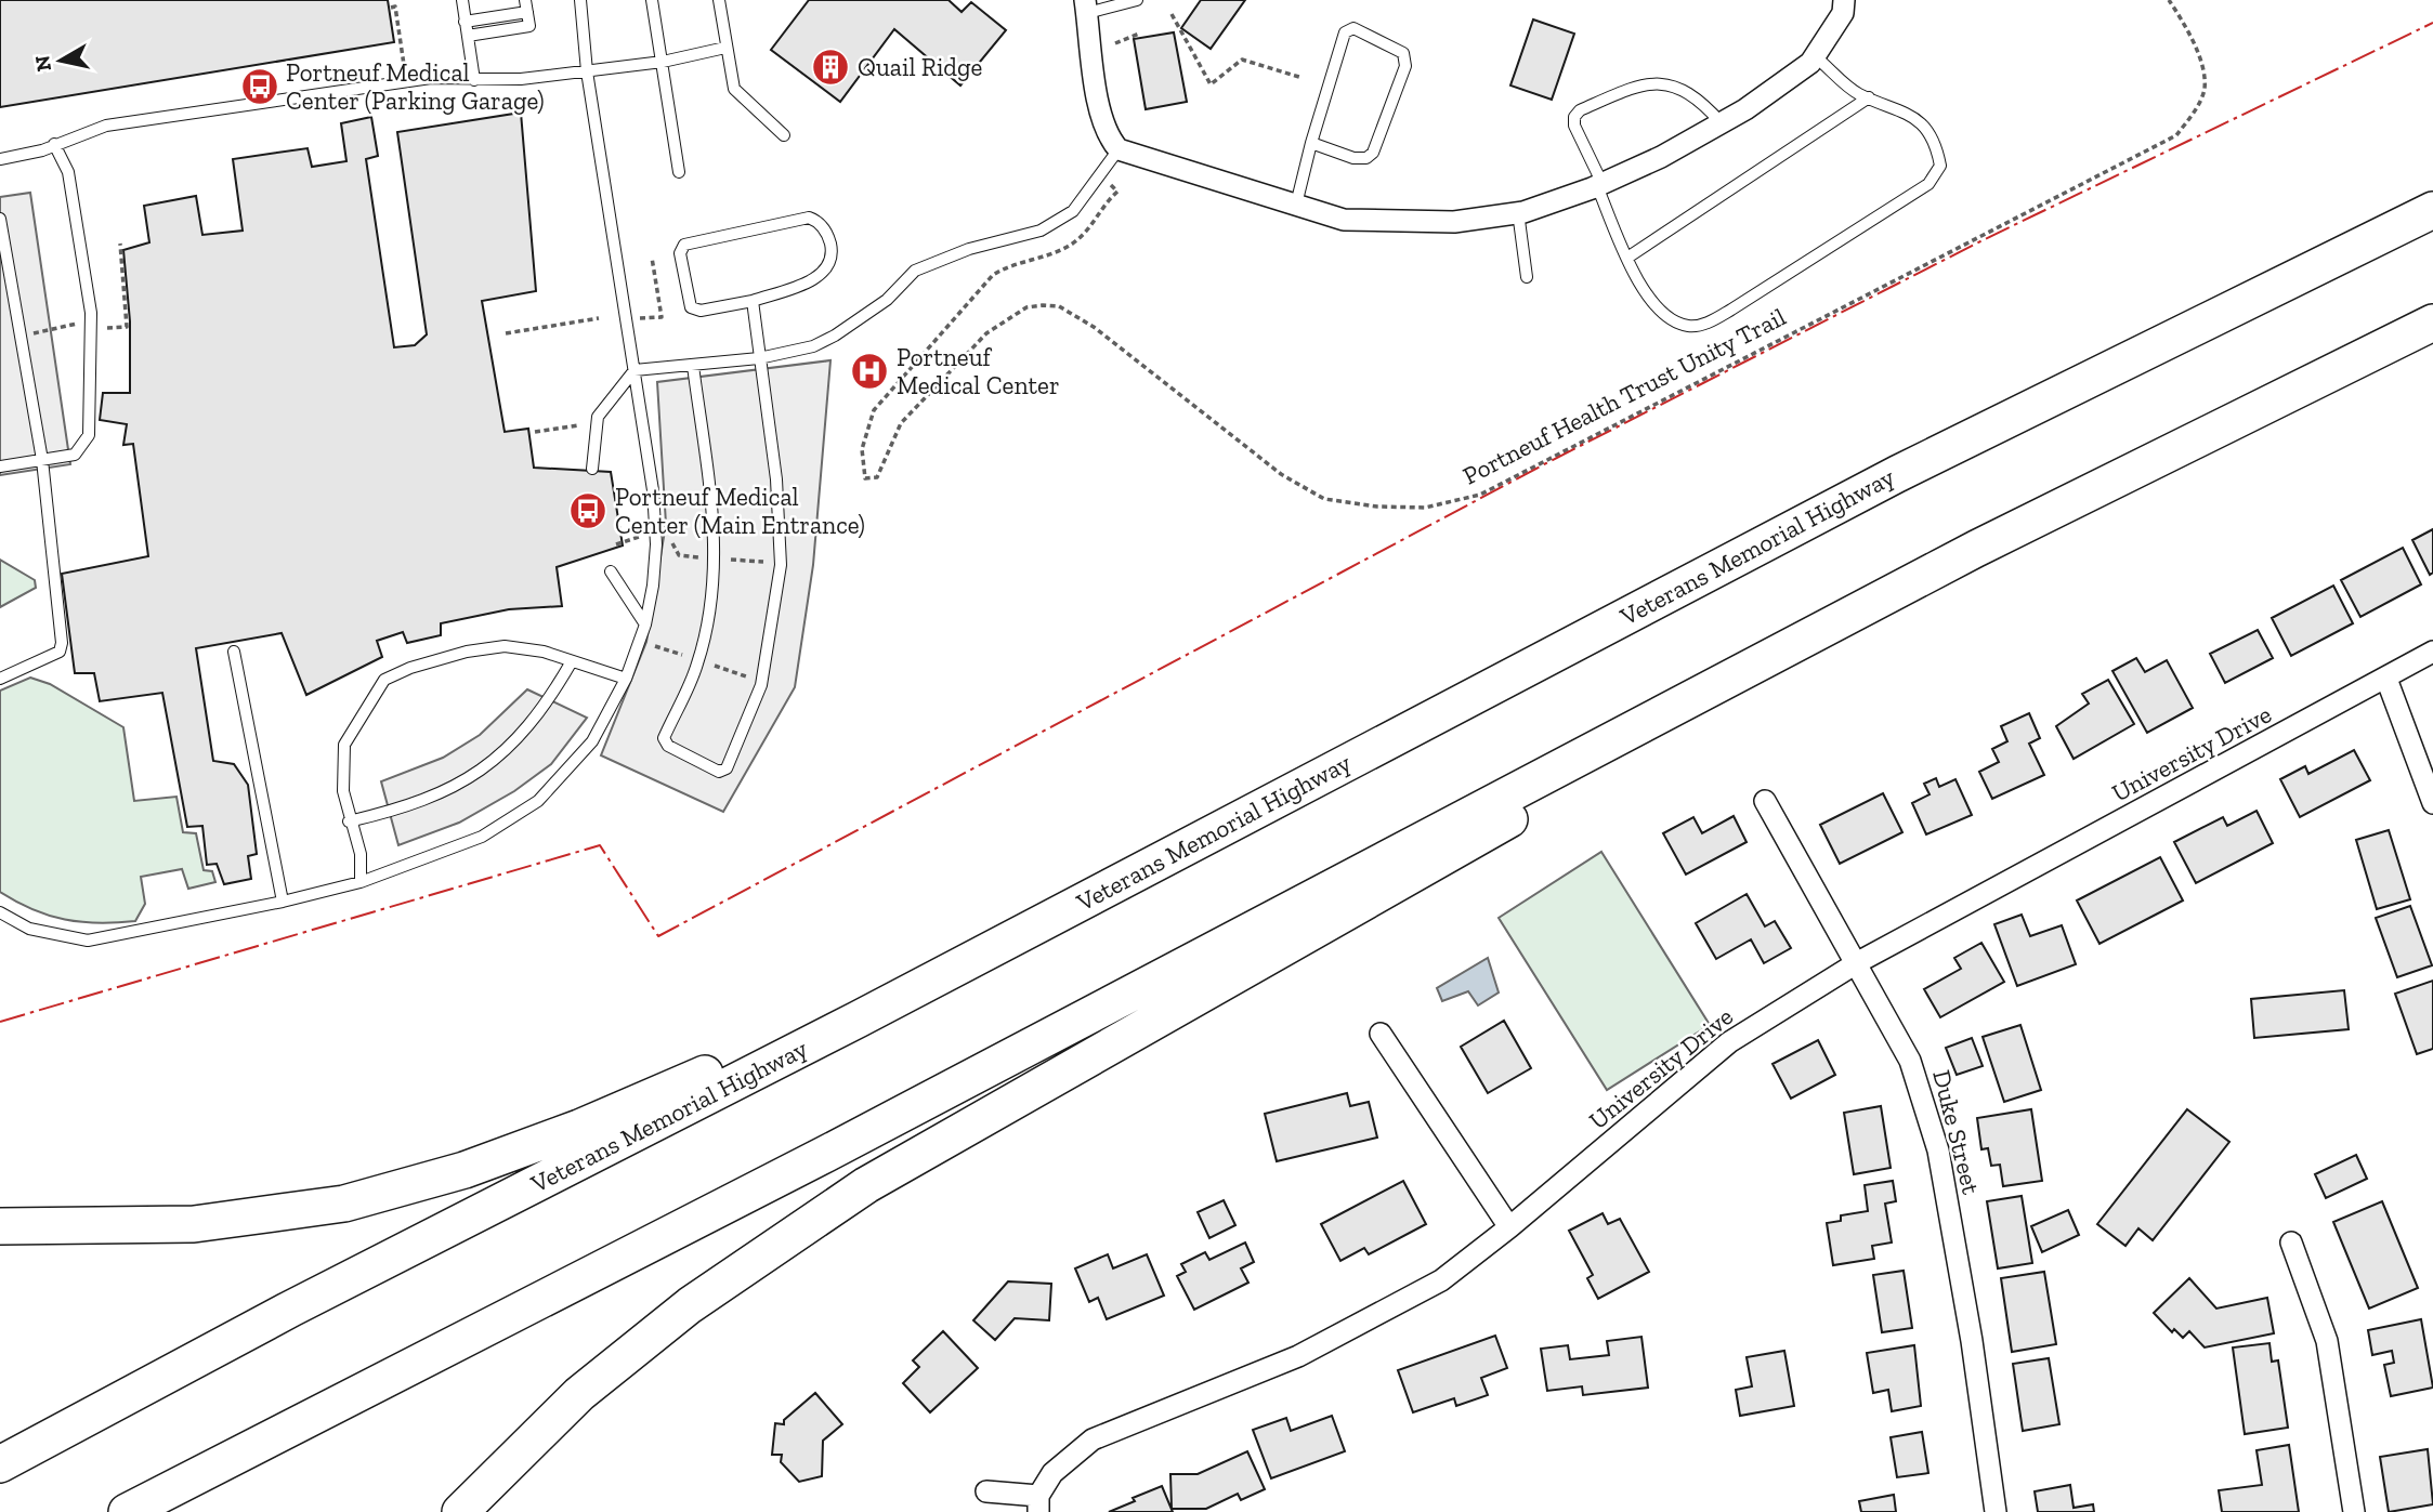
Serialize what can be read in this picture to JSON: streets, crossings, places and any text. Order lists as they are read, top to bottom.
{
  "streets": {
    "highway": ["Veterans Memorial Highway"],
    "street": ["University Drive", "Duke Street"],
    "path": ["Portneuf Health Trust Unity Trail"]
  },
  "crossings": [
    ["University Drive", "Duke Street"]
  ],
  "places": {
    "building": ["Quail Ridge"],
    "bus stop": ["Portneuf Medical Center (Parking Garage)", "Portneuf Medical Center (Main Entrance)"],
    "hospital": ["Portneuf Medical Center"]
  },
  "north": "left"
}
